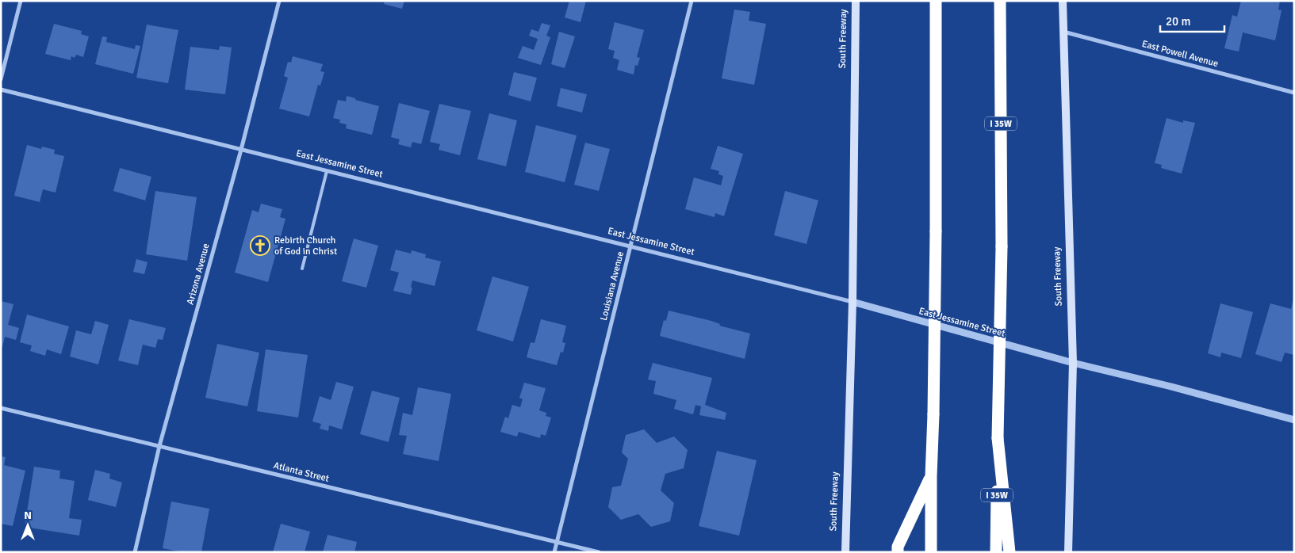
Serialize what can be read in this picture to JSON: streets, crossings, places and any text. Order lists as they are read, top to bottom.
{
  "streets": {
    "highway": ["I 35W"],
    "main road": ["South Freeway"],
    "street": [
      "East Powell Avenue",
      "East Jessamine Street",
      "Arizona Avenue",
      "Louisiana Avenue",
      "Atlanta Street"
    ]
  },
  "crossings": [
    ["South Freeway", "East Powell Avenue"],
    ["South Freeway", "East Jessamine Street"],
    ["East Jessamine Street", "Arizona Avenue"],
    ["East Jessamine Street", "Louisiana Avenue"],
    ["Arizona Avenue", "Atlanta Street"],
    ["Louisiana Avenue", "Atlanta Street"]
  ],
  "places": {
    "church": ["Rebirth Church of God in Christ"]
  },
  "scale_bar": "20 m",
  "north": "top"
}
